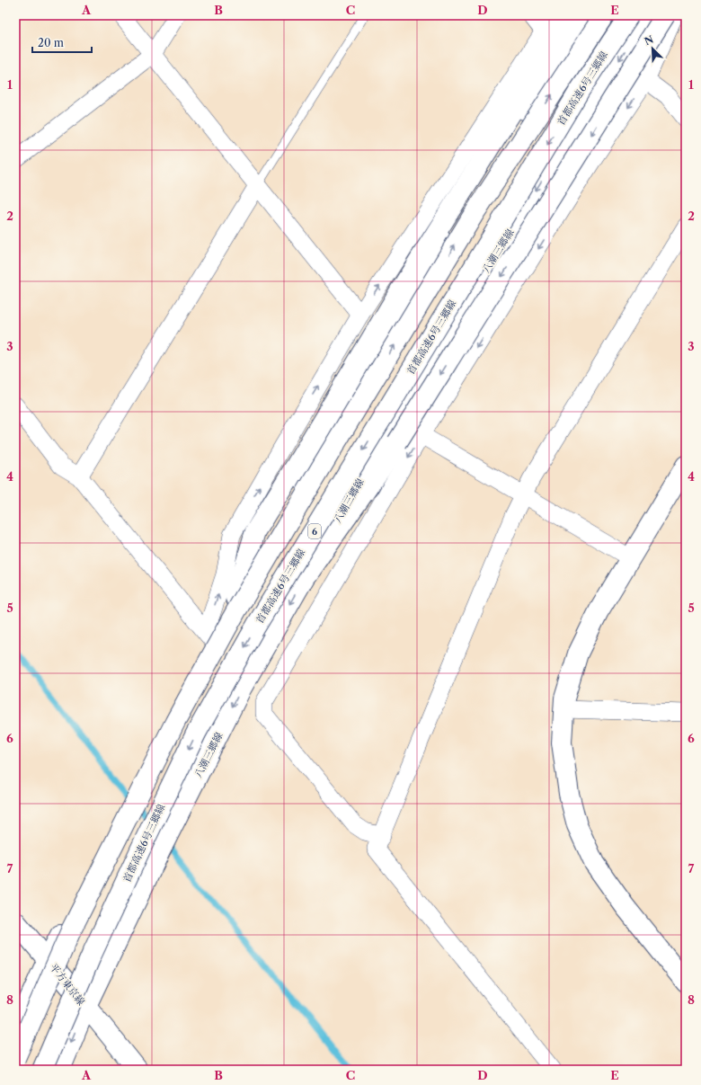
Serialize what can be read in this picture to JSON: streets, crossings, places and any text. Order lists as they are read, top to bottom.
{
  "streets": {
    "main road": [
      "首都高速6号三郷線",
      "八潮三郷線",
      "6",
      "平方東京線"
    ]
  },
  "crossings": [
    ["八潮三郷線", "平方東京線"]
  ],
  "scale_bar": "20 m",
  "north": "top left",
  "grid": {
    "columns": [
      "A",
      "B",
      "C",
      "D",
      "E"
    ],
    "rows": [
      "1",
      "2",
      "3",
      "4",
      "5",
      "6",
      "7",
      "8"
    ]
  }
}
